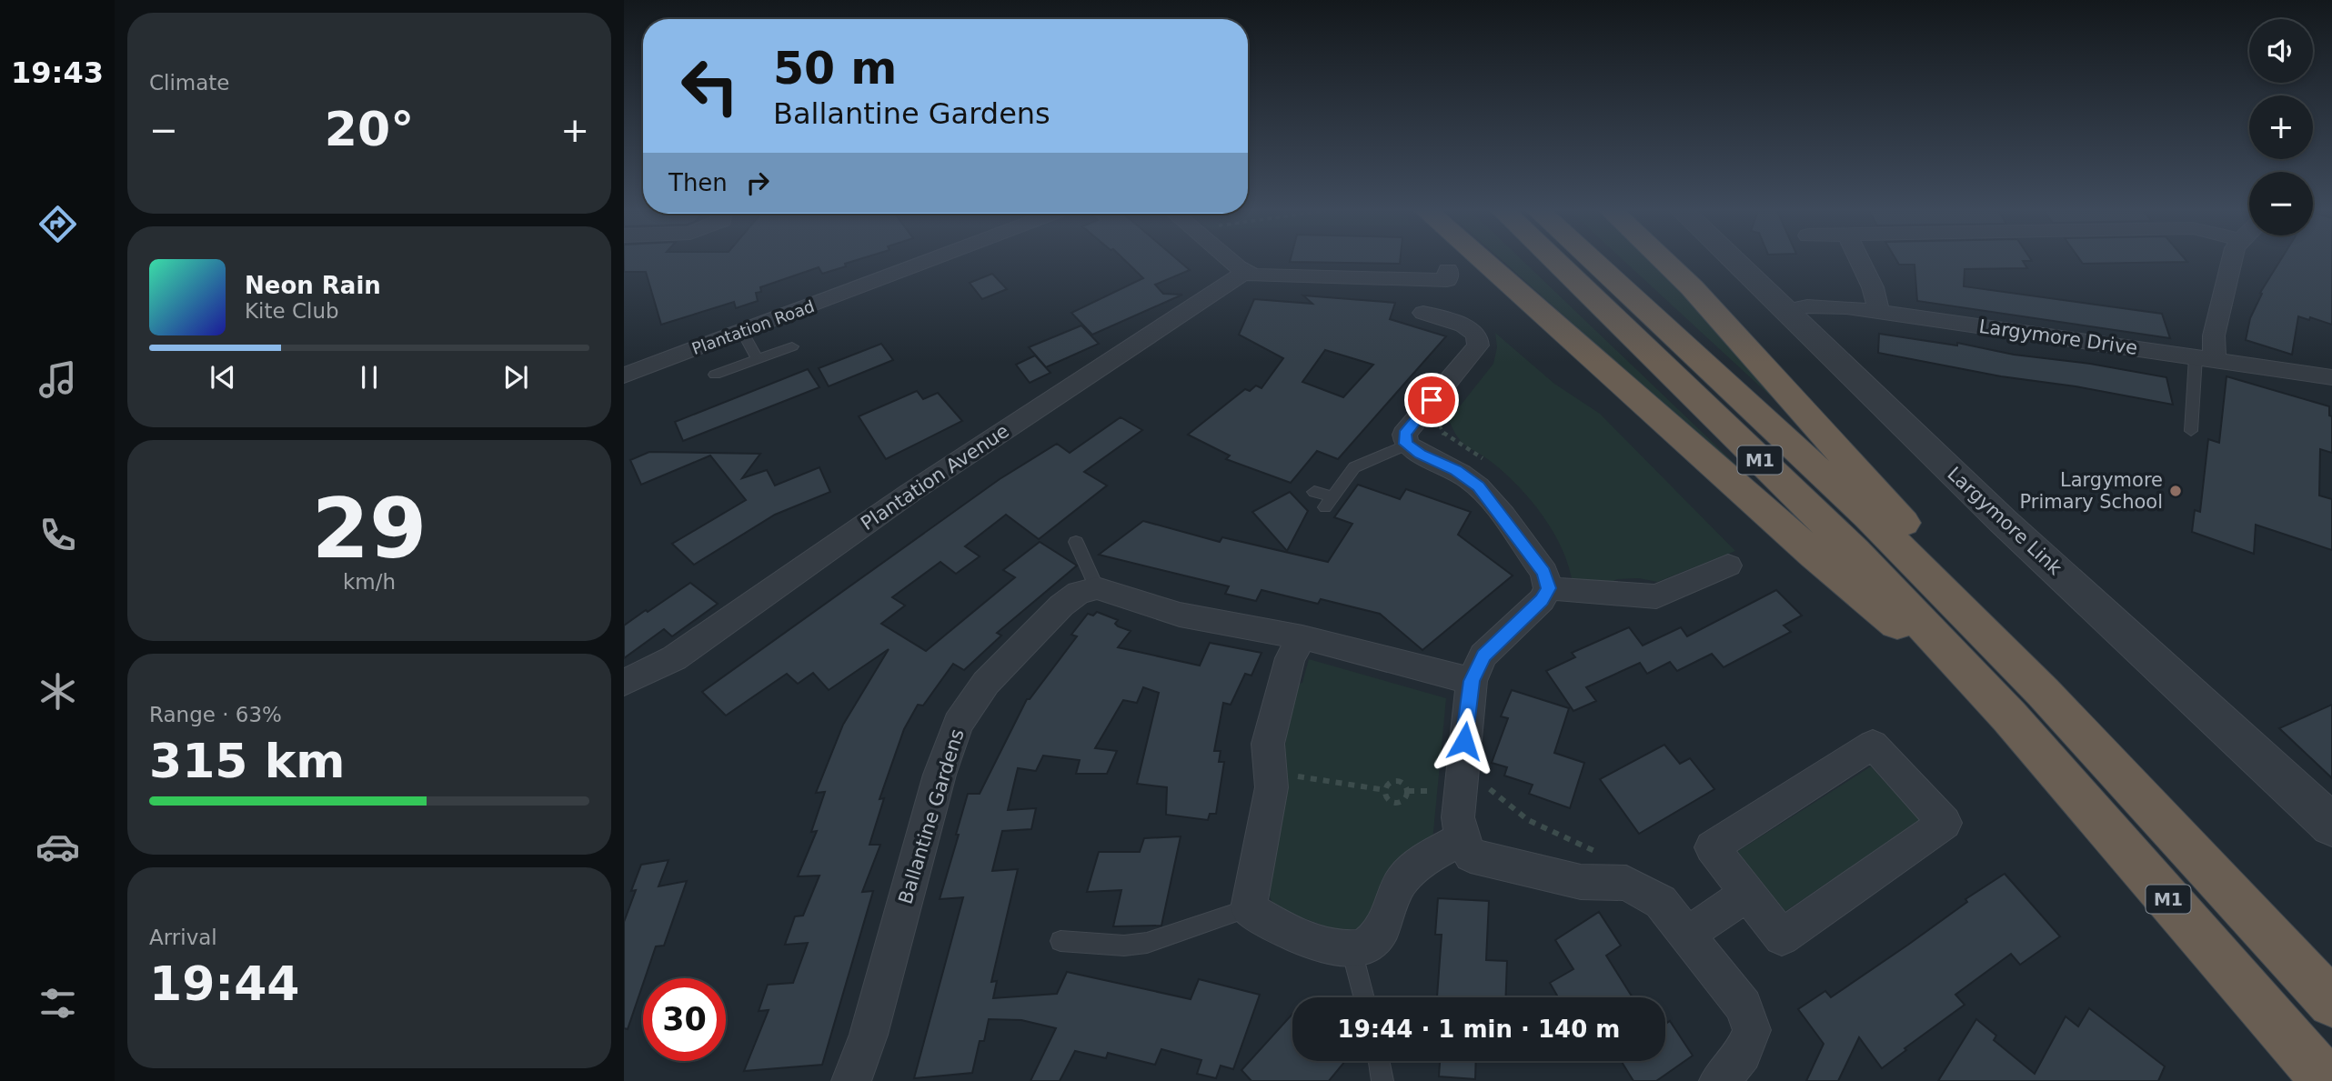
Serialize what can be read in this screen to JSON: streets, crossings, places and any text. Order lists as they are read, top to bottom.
{
  "streets": {
    "highway": ["M1"],
    "street": [
      "Plantation Road",
      "Largymore Drive",
      "Plantation Avenue",
      "Largymore Link",
      "Ballantine Gardens"
    ]
  },
  "crossings": [
    ["Largymore Drive", "Largymore Link"]
  ],
  "places": ["Largymore Primary School"],
  "page": {
    "tabs": "19:43",
    "tile": [
      "Climate",
      ["29", "km/h"],
      ["Range · 63%", "315 km"],
      ["Arrival", "19:44"]
    ],
    "map_buttons": ["+", "−"],
    "turn": ["50 m", "Ballantine Gardens"],
    "heat": ["−", "20°", "+"],
    "then": "Then",
    "song": ["Neon Rain", "Kite Club"],
    "limit": "30",
    "trip": "19:44 · 1 min · 140 m"
  }
}
